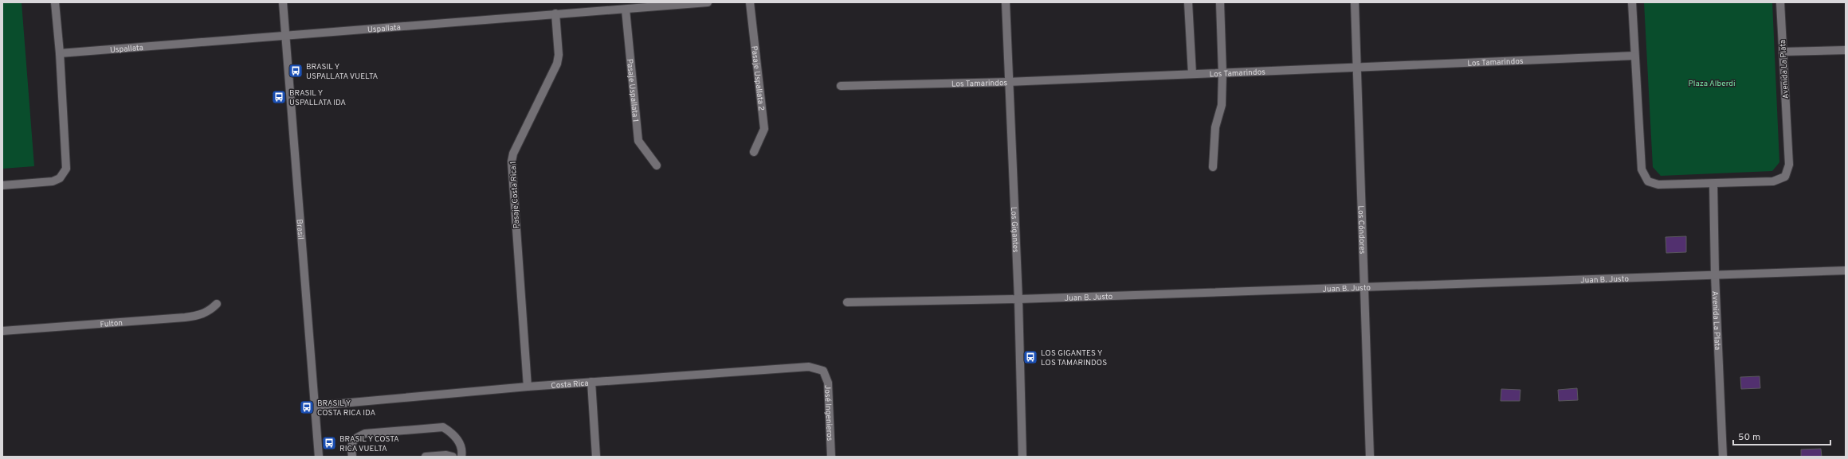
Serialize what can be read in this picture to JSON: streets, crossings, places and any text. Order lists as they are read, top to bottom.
{
  "streets": {
    "street": [
      "Uspallata",
      "Los Tamarindos",
      "Avenida La Plata",
      "Pasaje Uspallata 2",
      "Pasaje Uspallata 1",
      "Pasaje Costa Rica 1",
      "Brasil",
      "Los Gigantes",
      "Los Cóndores",
      "Juan B. Justo",
      "Fulton",
      "Costa Rica",
      "José Ingenieros"
    ]
  },
  "crossings": [
    ["Uspallata", "Pasaje Uspallata 1"],
    ["Uspallata", "Pasaje Costa Rica 1"],
    ["Uspallata", "Brasil"],
    ["Los Tamarindos", "Avenida La Plata"],
    ["Los Tamarindos", "Los Gigantes"],
    ["Los Tamarindos", "Los Cóndores"],
    ["Avenida La Plata", "Juan B. Justo"],
    ["Pasaje Costa Rica 1", "Costa Rica"],
    ["Brasil", "Costa Rica"],
    ["Los Gigantes", "Juan B. Justo"],
    ["Los Cóndores", "Juan B. Justo"],
    ["Costa Rica", "José Ingenieros"]
  ],
  "parks": ["Plaza Alberdi"],
  "places": {
    "bus stop": [
      "BRASIL Y USPALLATA VUELTA",
      "BRASIL Y USPALLATA IDA",
      "LOS GIGANTES Y LOS TAMARINDOS",
      "BRASIL Y COSTA RICA IDA",
      "BRASIL Y COSTA RICA VUELTA"
    ]
  },
  "scale_bar": "50 m"
}
